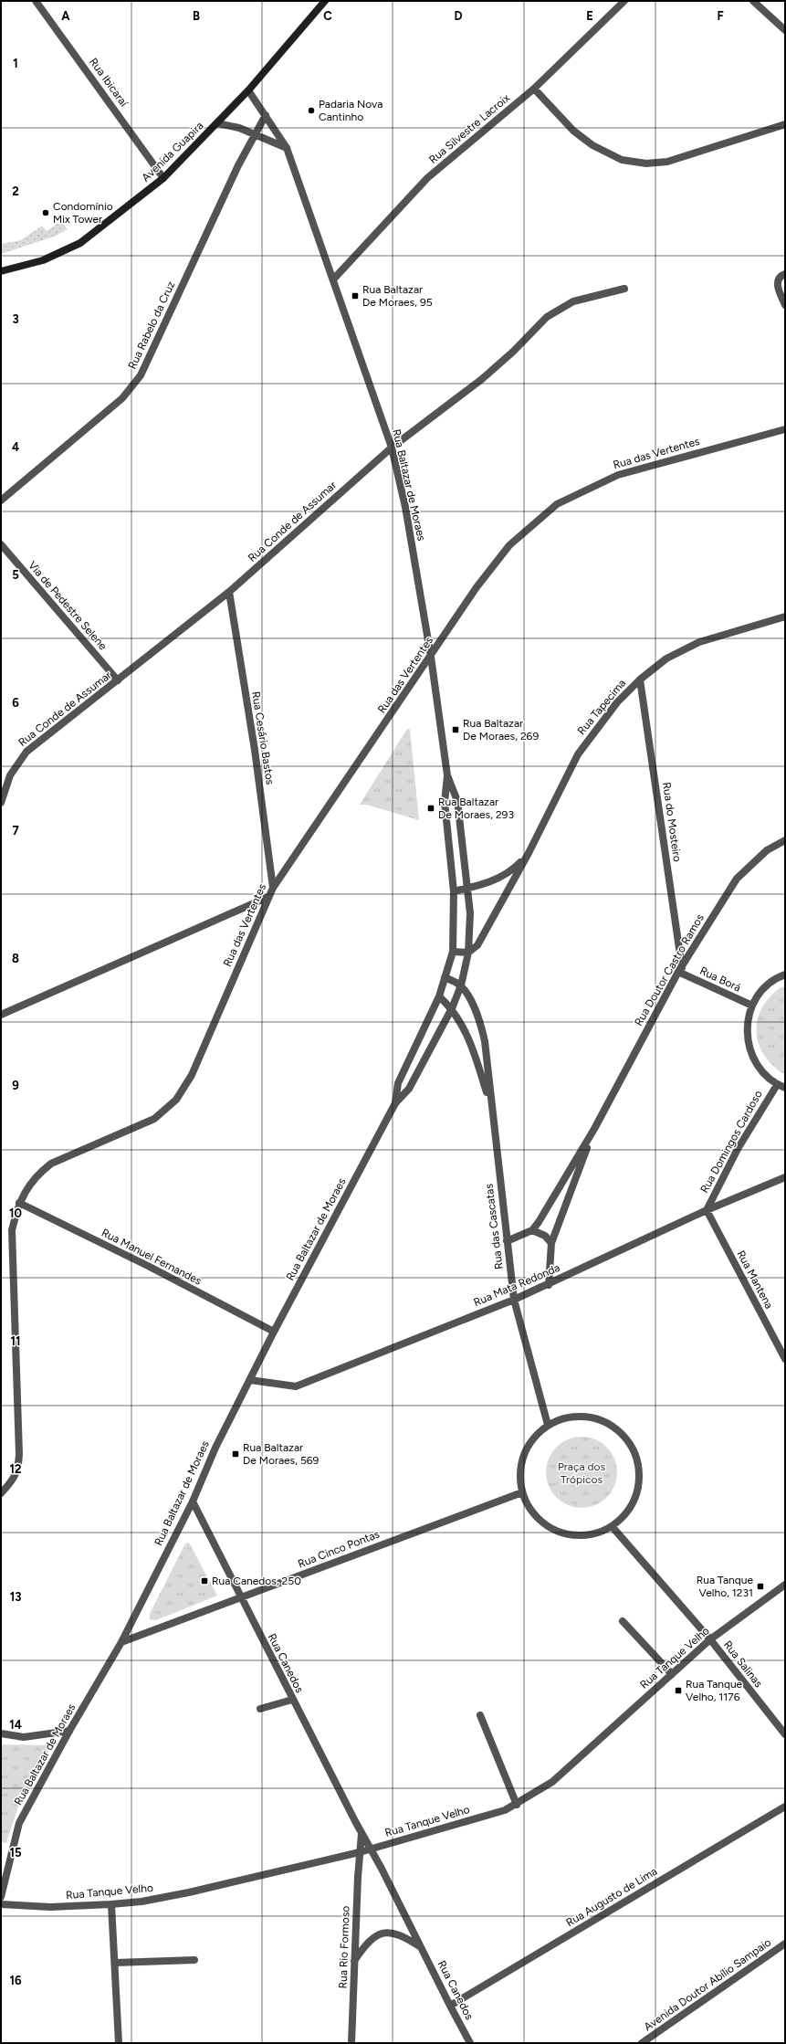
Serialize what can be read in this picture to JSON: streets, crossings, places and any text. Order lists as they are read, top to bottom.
{
  "streets": {
    "main road": ["Avenida Guapira"],
    "street": [
      "Rua Ibicaraí",
      "Rua Silvestre Lacroix",
      "Rua Rabelo da Cruz",
      "Rua das Vertentes",
      "Rua Baltazar de Moraes",
      "Rua Conde de Assumar",
      "Via de Pedestre Selene",
      "Rua Tapecima",
      "Rua Cesário Bastos",
      "Rua do Mosteiro",
      "Rua Doutor Castro Ramos",
      "Rua Borá",
      "Rua Domingos Cardoso",
      "Rua das Cascatas",
      "Rua Manuel Fernandes",
      "Rua Mantena",
      "Rua Mata Redonda",
      "Rua Cinco Pontas",
      "Rua Tanque Velho",
      "Rua Canedos",
      "Rua Salinas",
      "Rua Augusto de Lima",
      "Rua Rio Formoso",
      "Avenida Doutor Abílio Sampaio"
    ]
  },
  "crossings": [
    ["Rua Ibicaraí", "Avenida Guapira"],
    ["Rua Silvestre Lacroix", "Rua Baltazar de Moraes"],
    ["Avenida Guapira", "Rua Baltazar de Moraes"],
    ["Rua Rabelo da Cruz", "Rua Baltazar de Moraes"],
    ["Rua das Vertentes", "Rua Baltazar de Moraes"],
    ["Rua das Vertentes", "Rua Cesário Bastos"],
    ["Rua das Vertentes", "Rua Manuel Fernandes"],
    ["Rua Baltazar de Moraes", "Rua Conde de Assumar"],
    ["Rua Baltazar de Moraes", "Rua Tapecima"],
    ["Rua Baltazar de Moraes", "Rua das Cascatas"],
    ["Rua Baltazar de Moraes", "Rua Manuel Fernandes"],
    ["Rua Baltazar de Moraes", "Rua Mata Redonda"],
    ["Rua Baltazar de Moraes", "Rua Cinco Pontas"],
    ["Rua Baltazar de Moraes", "Rua Canedos"],
    ["Rua Conde de Assumar", "Via de Pedestre Selene"],
    ["Rua Conde de Assumar", "Rua Cesário Bastos"],
    ["Rua Tapecima", "Rua do Mosteiro"],
    ["Rua do Mosteiro", "Rua Doutor Castro Ramos"],
    ["Rua do Mosteiro", "Rua Borá"],
    ["Rua Doutor Castro Ramos", "Rua Borá"],
    ["Rua Doutor Castro Ramos", "Rua Mata Redonda"],
    ["Rua Domingos Cardoso", "Rua Mantena"],
    ["Rua Domingos Cardoso", "Rua Mata Redonda"],
    ["Rua das Cascatas", "Rua Mata Redonda"],
    ["Rua das Cascatas", "Rua Cinco Pontas"],
    ["Rua das Cascatas", "Rua Salinas"],
    ["Rua Mantena", "Rua Mata Redonda"],
    ["Rua Cinco Pontas", "Rua Canedos"],
    ["Rua Cinco Pontas", "Rua Salinas"],
    ["Rua Tanque Velho", "Rua Canedos"],
    ["Rua Tanque Velho", "Rua Salinas"],
    ["Rua Tanque Velho", "Rua Rio Formoso"],
    ["Rua Canedos", "Rua Augusto de Lima"]
  ],
  "parks": ["Praça dos Trópicos"],
  "places": {
    "other": ["Padaria Nova Cantinho", "Condomínio Mix Tower"],
    "transit": [
      "Rua Baltazar De Moraes, 95",
      "Rua Baltazar De Moraes, 269",
      "Rua Baltazar De Moraes, 293",
      "Rua Baltazar De Moraes, 569",
      "Rua Canedos, 250",
      "Rua Tanque Velho, 1231",
      "Rua Tanque Velho, 1176"
    ]
  },
  "grid": {
    "columns": [
      "A",
      "B",
      "C",
      "D",
      "E",
      "F"
    ],
    "rows": [
      "1",
      "2",
      "3",
      "4",
      "5",
      "6",
      "7",
      "8",
      "9",
      "10",
      "11",
      "12",
      "13",
      "14",
      "15",
      "16"
    ]
  }
}
